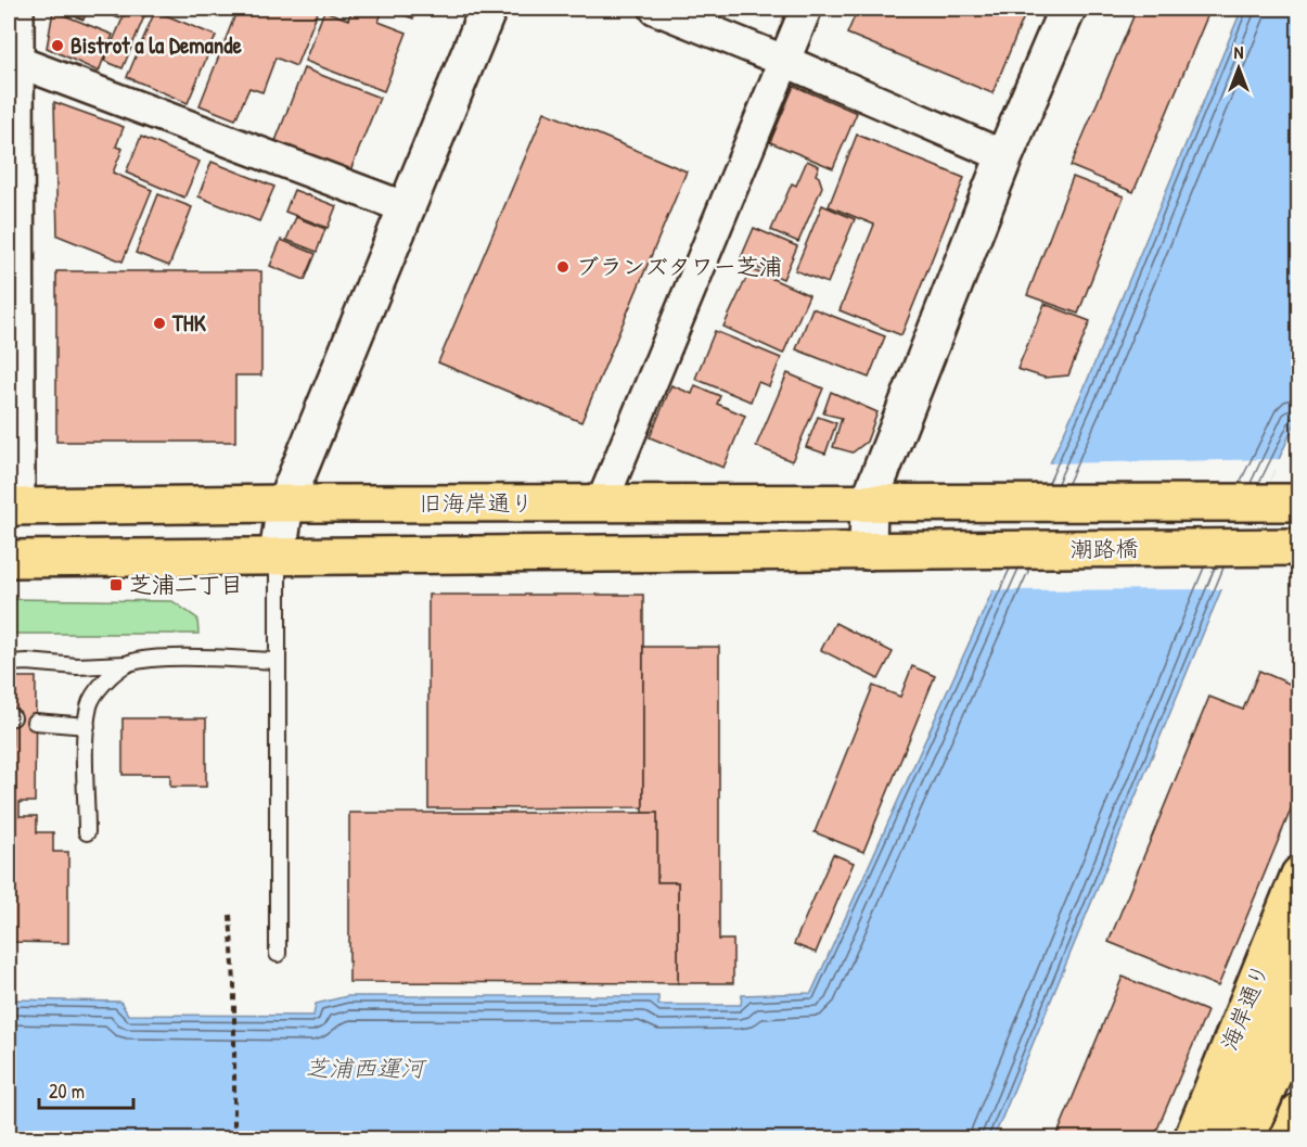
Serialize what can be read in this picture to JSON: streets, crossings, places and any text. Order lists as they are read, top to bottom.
{
  "streets": {
    "main road": ["旧海岸通り", "潮路橋", "海岸通り"]
  },
  "crossings": [
    ["旧海岸通り", "潮路橋"]
  ],
  "water": ["芝浦西運河"],
  "places": {
    "other": ["Bistrot a la Demande", "ブランズタワー芝浦", "THK"],
    "transit": ["芝浦二丁目"]
  },
  "scale_bar": "20 m",
  "north": "top"
}
